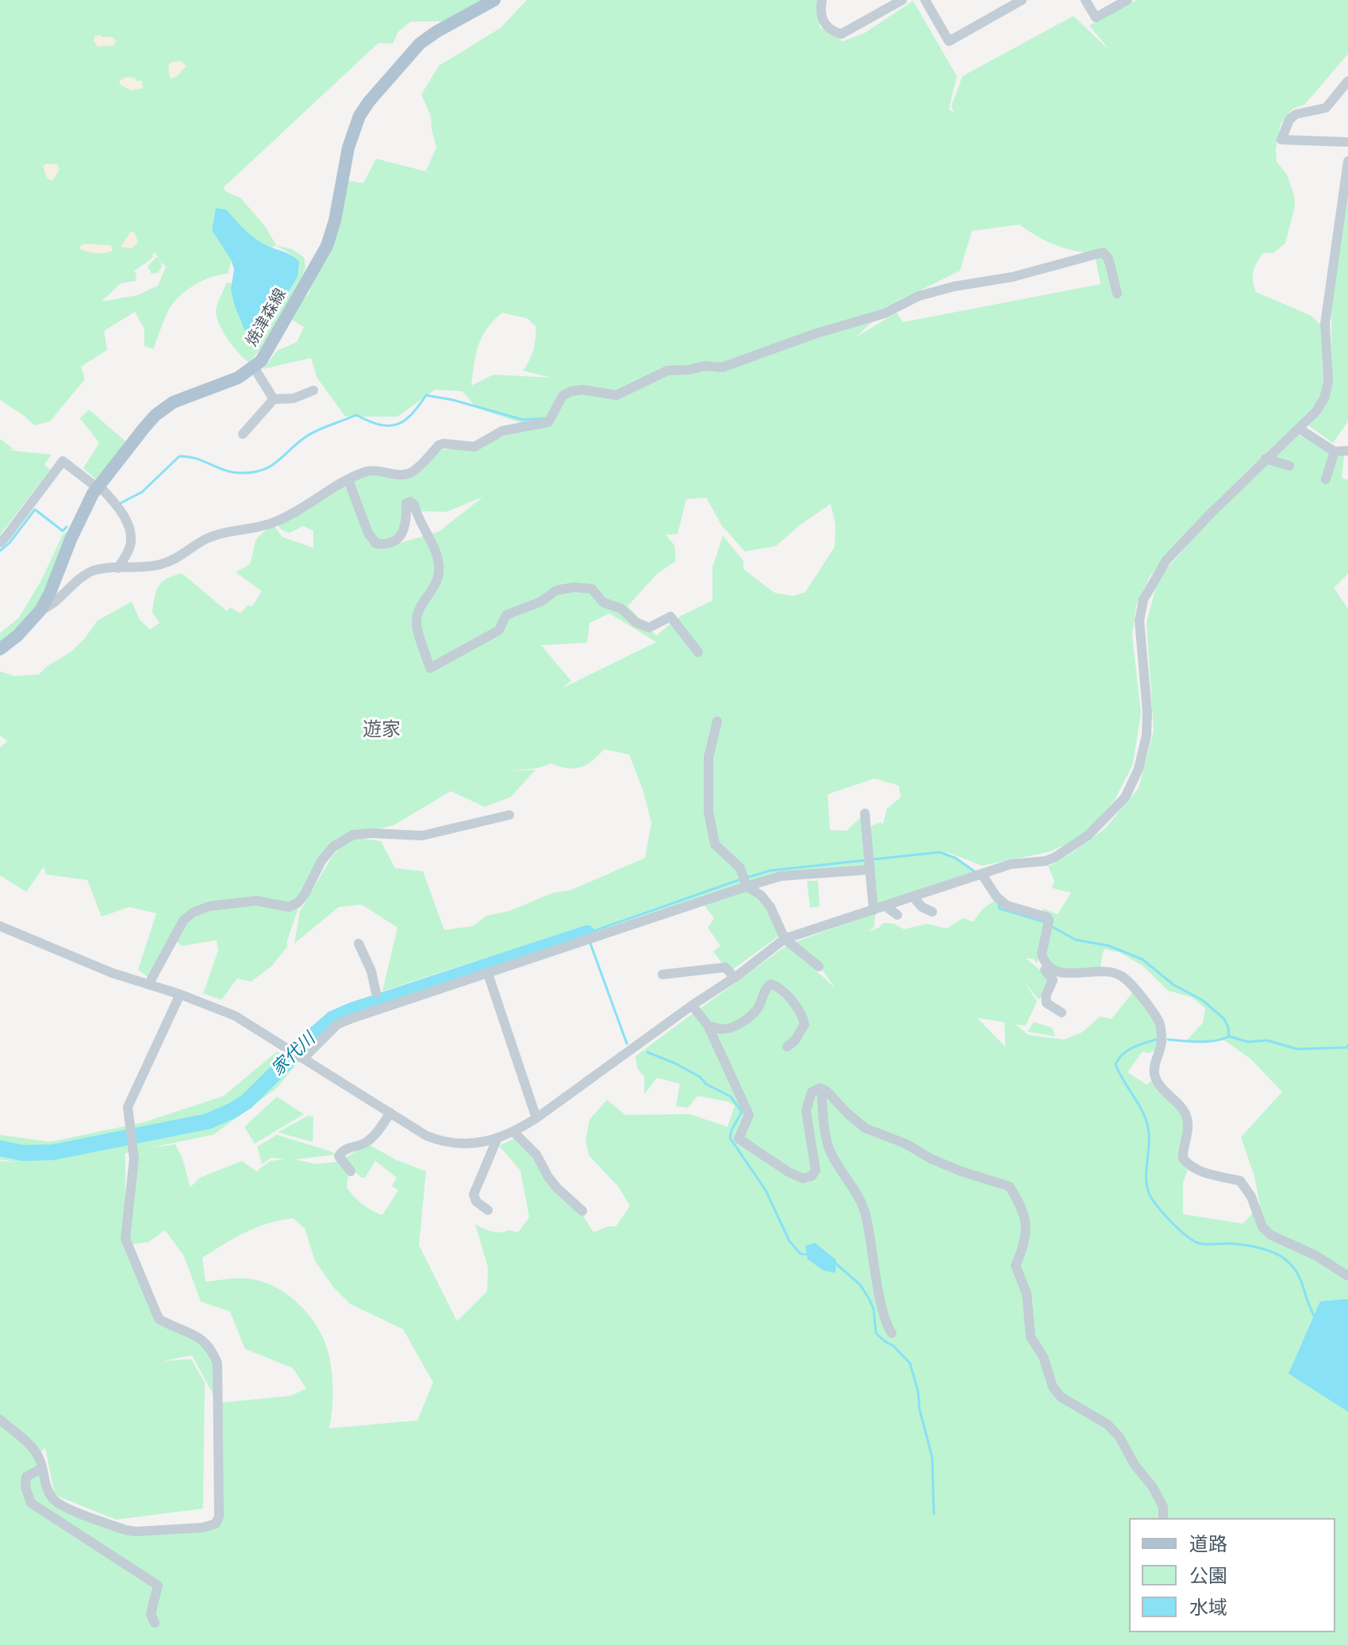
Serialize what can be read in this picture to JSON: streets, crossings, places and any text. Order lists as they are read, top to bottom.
{
  "streets": {
    "main road": ["焼津森線"]
  },
  "districts": ["遊家"],
  "water": ["家代川"],
  "legend": ["道路", "公園", "水域"]
}
